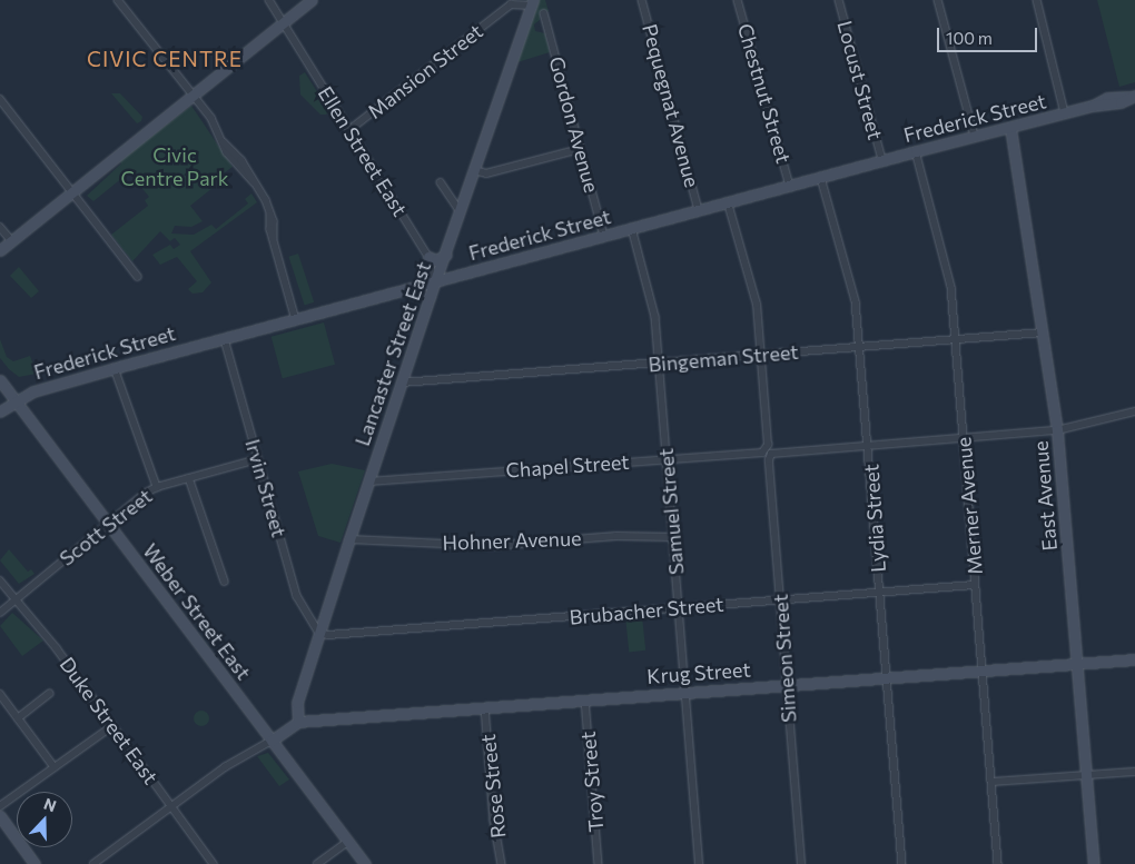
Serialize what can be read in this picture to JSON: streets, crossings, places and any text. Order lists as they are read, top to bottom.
{
  "streets": {
    "street": [
      "Mansion Street",
      "Locust Street",
      "Chestnut Street",
      "Pequegnat Avenue",
      "Frederick Street",
      "Gordon Avenue",
      "Ellen Street East",
      "Lancaster Street East",
      "Bingeman Street",
      "Chapel Street",
      "Irvin Street",
      "East Avenue",
      "Merner Avenue",
      "Samuel Street",
      "Lydia Street",
      "Scott Street",
      "Hohner Avenue",
      "Brubacher Street",
      "Weber Street East",
      "Simeon Street",
      "Krug Street",
      "Duke Street East",
      "Troy Street",
      "Rose Street"
    ]
  },
  "crossings": [
    ["Mansion Street", "Ellen Street East"],
    ["Mansion Street", "Lancaster Street East"],
    ["Locust Street", "Frederick Street"],
    ["Chestnut Street", "Frederick Street"],
    ["Pequegnat Avenue", "Frederick Street"],
    ["Frederick Street", "Gordon Avenue"],
    ["Frederick Street", "Ellen Street East"],
    ["Frederick Street", "Lancaster Street East"],
    ["Frederick Street", "Irvin Street"],
    ["Frederick Street", "East Avenue"],
    ["Frederick Street", "Merner Avenue"],
    ["Frederick Street", "Samuel Street"],
    ["Frederick Street", "Lydia Street"],
    ["Frederick Street", "Weber Street East"],
    ["Frederick Street", "Simeon Street"],
    ["Ellen Street East", "Lancaster Street East"],
    ["Lancaster Street East", "Bingeman Street"],
    ["Lancaster Street East", "Chapel Street"],
    ["Lancaster Street East", "Irvin Street"],
    ["Lancaster Street East", "Hohner Avenue"],
    ["Lancaster Street East", "Brubacher Street"],
    ["Lancaster Street East", "Krug Street"],
    ["Bingeman Street", "East Avenue"],
    ["Bingeman Street", "Merner Avenue"],
    ["Bingeman Street", "Samuel Street"],
    ["Bingeman Street", "Lydia Street"],
    ["Bingeman Street", "Simeon Street"],
    ["Chapel Street", "East Avenue"],
    ["Chapel Street", "Merner Avenue"],
    ["Chapel Street", "Samuel Street"],
    ["Chapel Street", "Lydia Street"],
    ["Chapel Street", "Simeon Street"],
    ["Irvin Street", "Scott Street"],
    ["Irvin Street", "Brubacher Street"],
    ["East Avenue", "Krug Street"],
    ["Merner Avenue", "Brubacher Street"],
    ["Merner Avenue", "Krug Street"],
    ["Samuel Street", "Hohner Avenue"],
    ["Samuel Street", "Brubacher Street"],
    ["Samuel Street", "Krug Street"],
    ["Lydia Street", "Brubacher Street"],
    ["Lydia Street", "Krug Street"],
    ["Scott Street", "Weber Street East"],
    ["Scott Street", "Duke Street East"],
    ["Brubacher Street", "Simeon Street"],
    ["Simeon Street", "Krug Street"],
    ["Krug Street", "Troy Street"],
    ["Krug Street", "Rose Street"]
  ],
  "districts": ["CIVIC CENTRE"],
  "parks": ["Civic Centre Park"],
  "scale_bar": "100 m",
  "north": "top"
}
